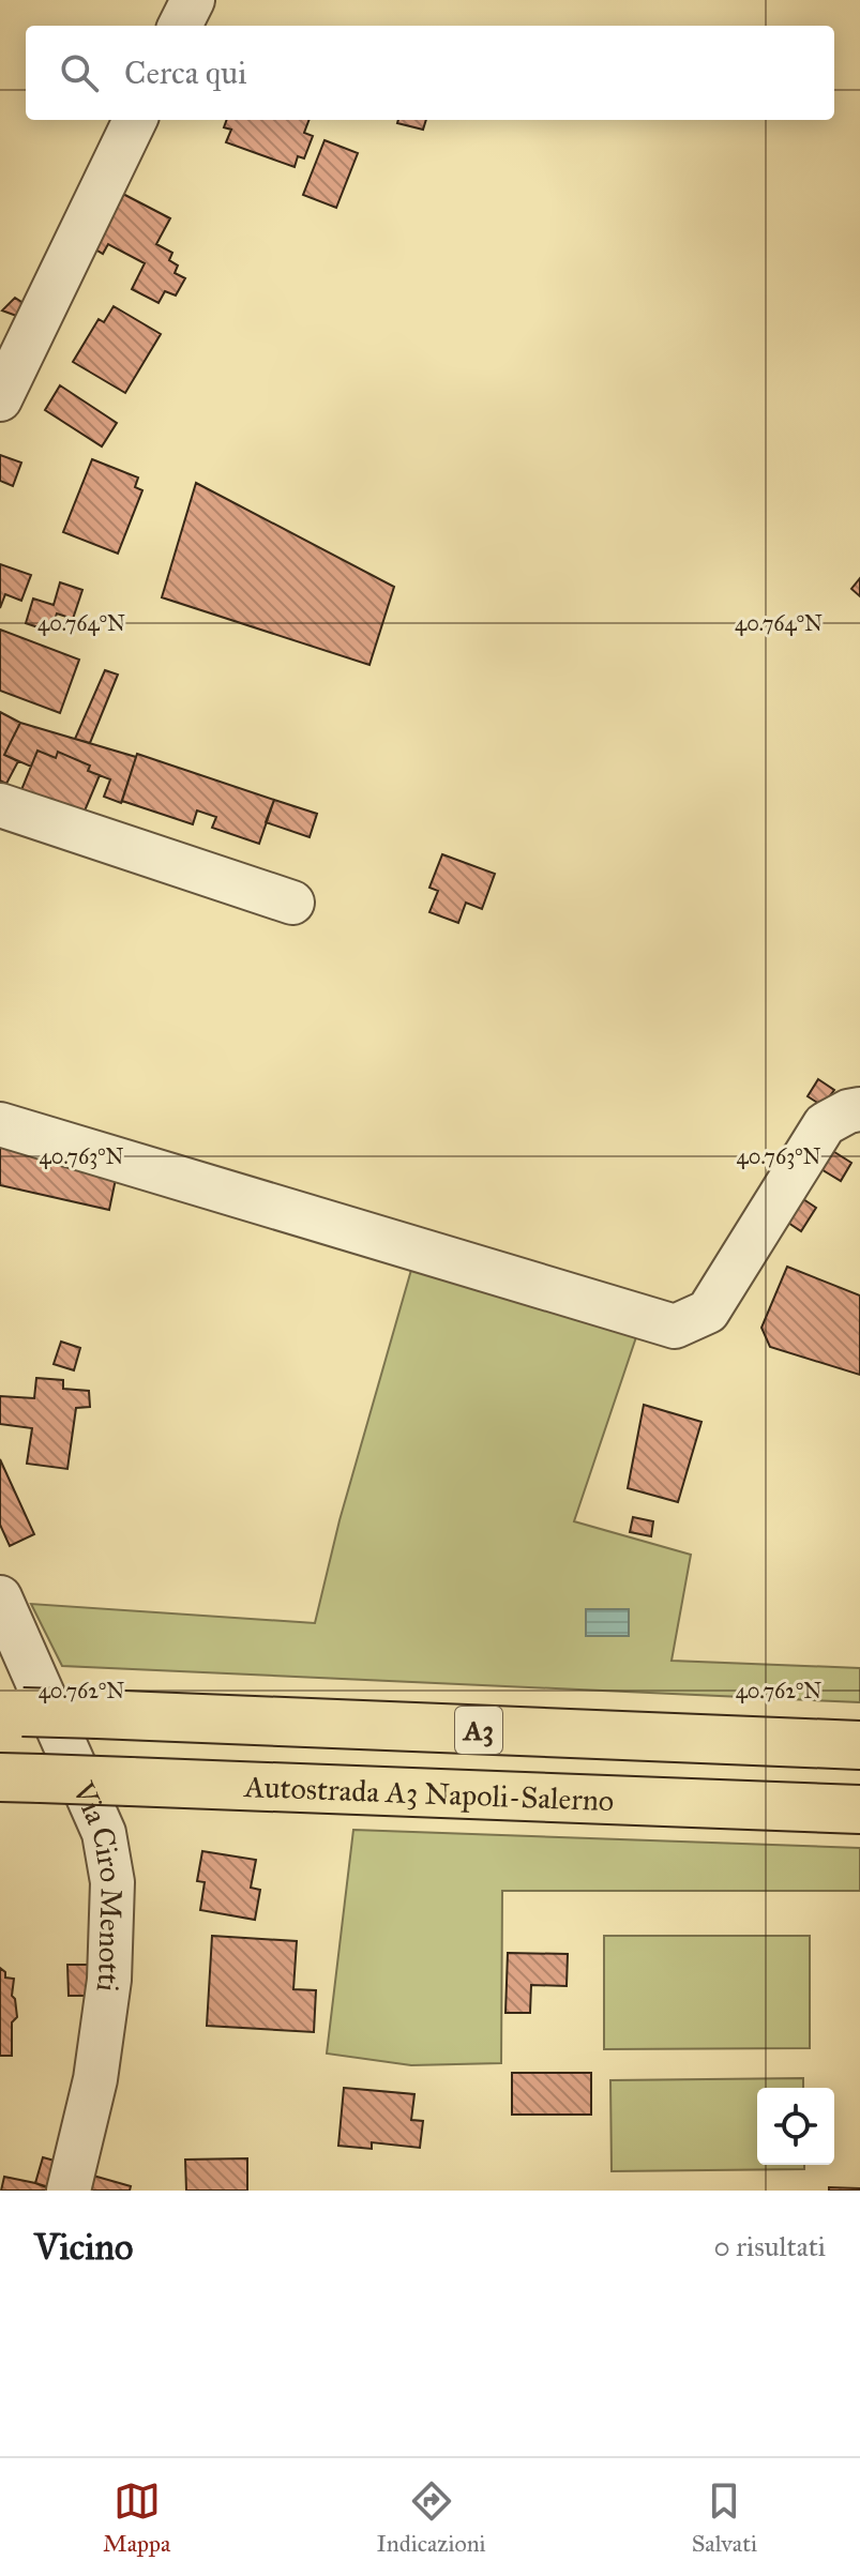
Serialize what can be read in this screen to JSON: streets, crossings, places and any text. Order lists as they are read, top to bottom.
{
  "streets": {
    "highway": ["A3", "Autostrada A3 Napoli-Salerno"],
    "street": ["Via Ciro Menotti"]
  },
  "page": {
    "search": "Cerca qui",
    "heading": ["Vicino", "0 risultati"],
    "nav": ["Mappa", "Indicazioni", "Salvati"]
  },
  "coordinates": ["40.764°N", "40.763°N", "40.762°N"]
}
